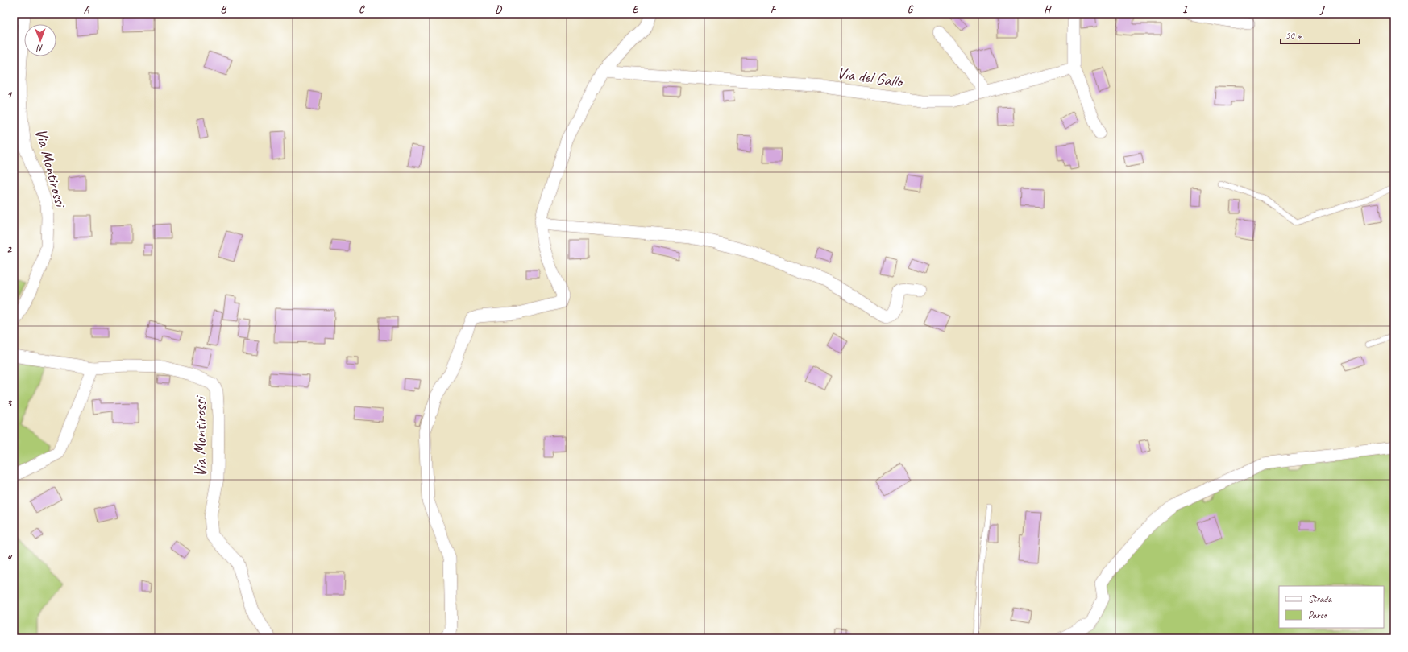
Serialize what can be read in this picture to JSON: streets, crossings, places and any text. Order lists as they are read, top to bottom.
{
  "streets": {
    "street": ["Via del Gallo", "Via Montirossi"]
  },
  "legend": ["Strada", "Parco"],
  "scale_bar": "50 m",
  "north": "bottom",
  "grid": {
    "columns": [
      "A",
      "B",
      "C",
      "D",
      "E",
      "F",
      "G",
      "H",
      "I",
      "J"
    ],
    "rows": [
      "1",
      "2",
      "3",
      "4"
    ]
  }
}
